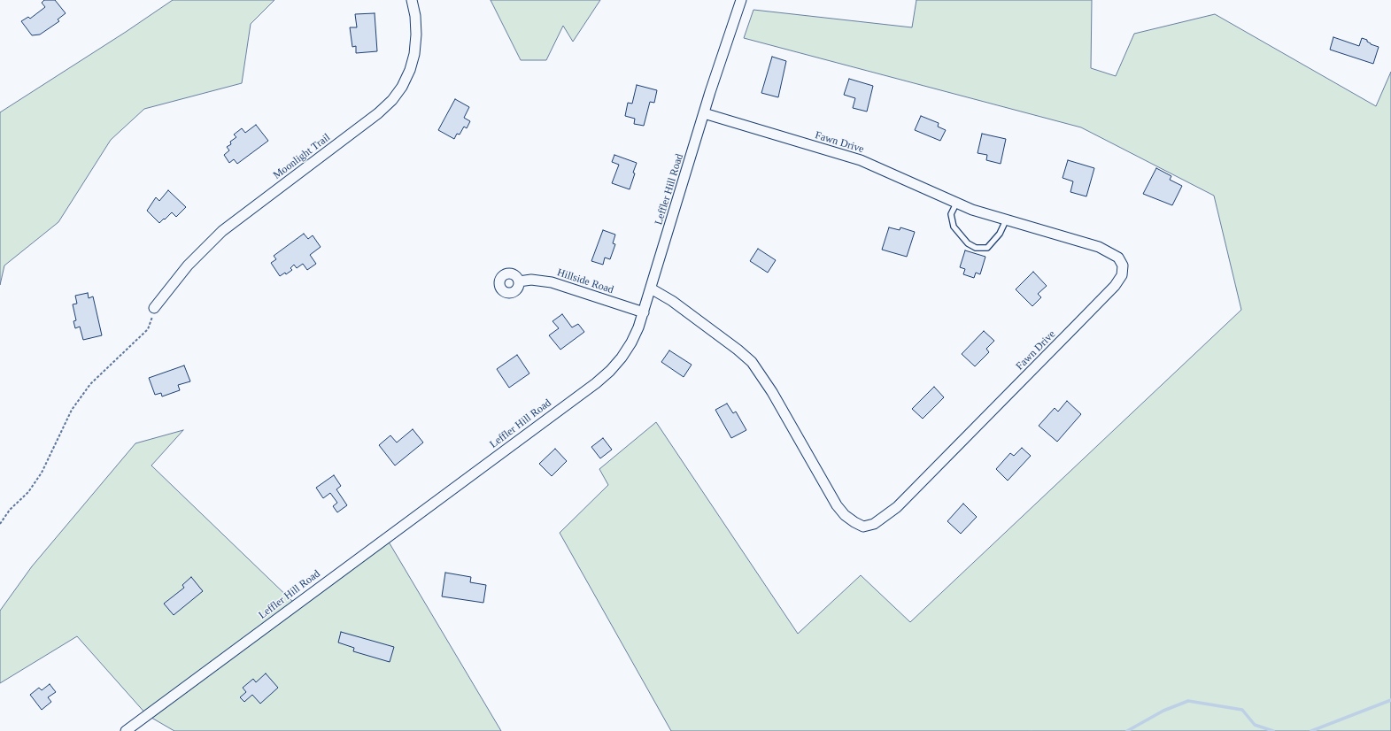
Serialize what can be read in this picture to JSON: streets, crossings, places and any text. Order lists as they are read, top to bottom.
{
  "streets": {
    "street": [
      "Fawn Drive",
      "Moonlight Trail",
      "Leffler Hill Road",
      "Hillside Road"
    ]
  },
  "crossings": [
    ["Fawn Drive", "Leffler Hill Road"],
    ["Leffler Hill Road", "Hillside Road"]
  ]
}
